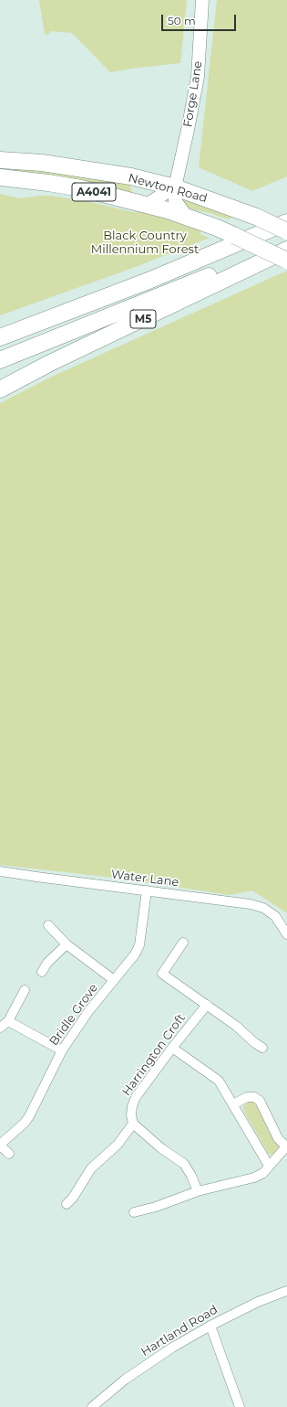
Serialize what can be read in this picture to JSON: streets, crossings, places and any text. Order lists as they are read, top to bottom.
{
  "streets": {
    "highway": ["Newton Road", "A4041", "M5"],
    "street": [
      "Forge Lane",
      "Water Lane",
      "Bridle Grove",
      "Harrington Croft",
      "Hartland Road"
    ]
  },
  "crossings": [
    ["Forge Lane", "Newton Road"],
    ["Water Lane", "Bridle Grove"]
  ],
  "parks": ["Black Country Millennium Forest"],
  "scale_bar": "50 m"
}
